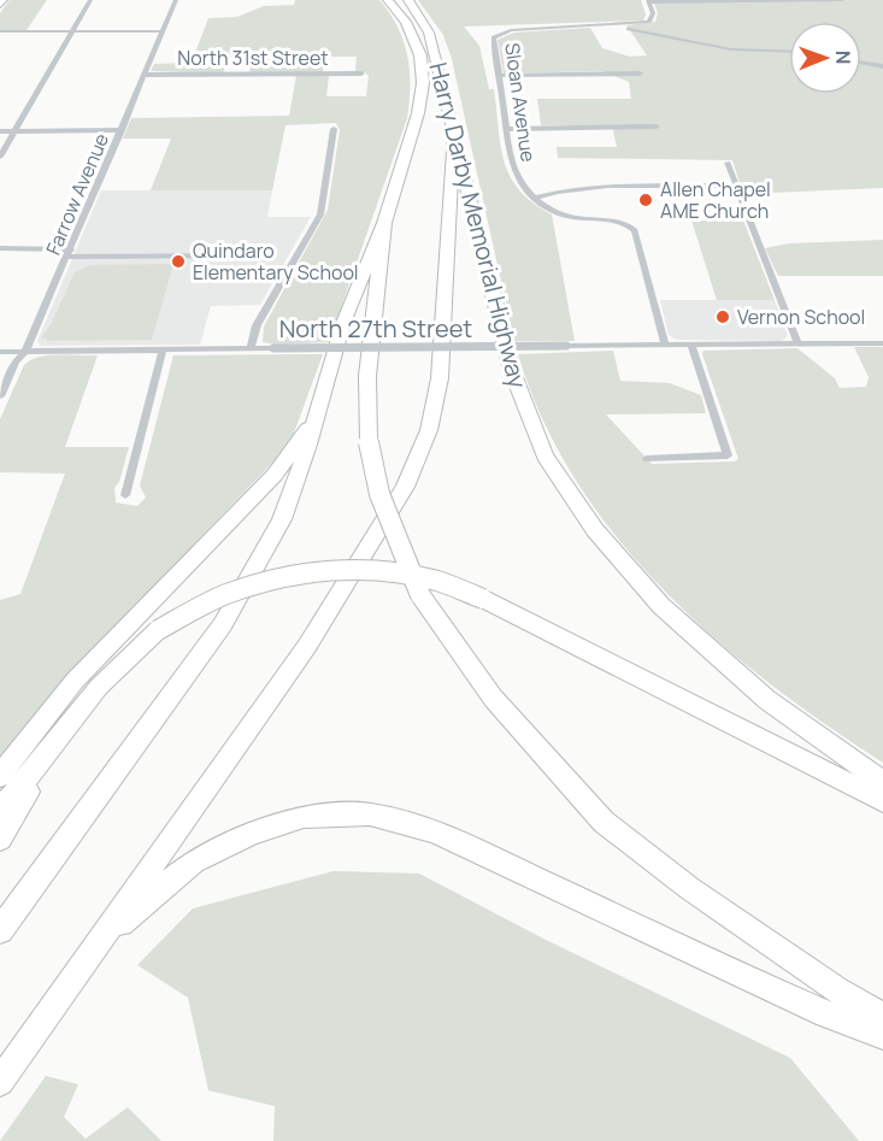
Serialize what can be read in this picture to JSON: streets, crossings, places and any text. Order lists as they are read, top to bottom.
{
  "streets": {
    "highway": ["Harry Darby Memorial Highway"],
    "street": [
      "North 31st Street",
      "Sloan Avenue",
      "Farrow Avenue",
      "North 27th Street"
    ]
  },
  "crossings": [
    ["North 31st Street", "Farrow Avenue"],
    ["Sloan Avenue", "North 27th Street"],
    ["Farrow Avenue", "North 27th Street"]
  ],
  "places": ["Allen Chapel AME Church", "Quindaro Elementary School", "Vernon School"],
  "north": "right"
}
